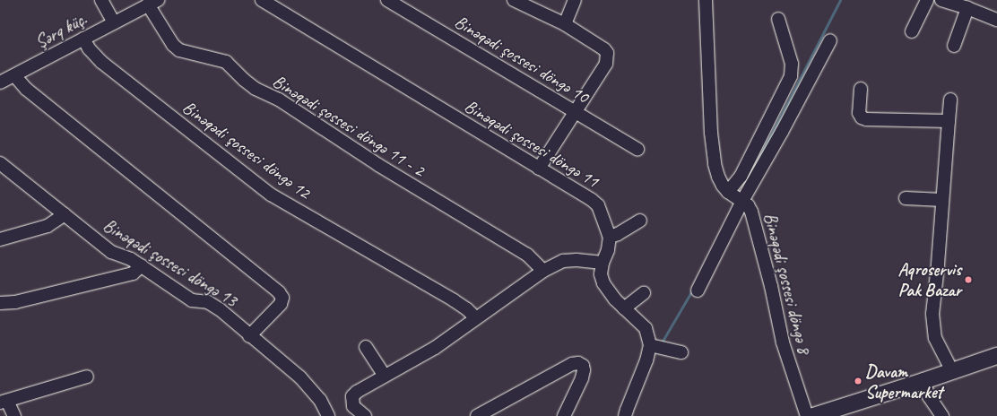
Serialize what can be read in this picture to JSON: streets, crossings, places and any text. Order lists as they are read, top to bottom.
{
  "streets": {
    "street": [
      "Şərq küç.",
      "Binəqədi şossesi döngə 10",
      "Binəqədi şossesi döngə 11 - 2",
      "Binəqədi şossesi döngə 11",
      "Binəqədi şossesi döngə 12",
      "Binəqədi şossesi döngə 13",
      "Binəqədi şossesi döngə 8"
    ]
  },
  "crossings": [
    ["Şərq küç.", "Binəqədi şossesi döngə 11 - 2"],
    ["Şərq küç.", "Binəqədi şossesi döngə 12"]
  ],
  "places": ["Aqroservis Pak Bazar", "Davam Supermarket"]
}
